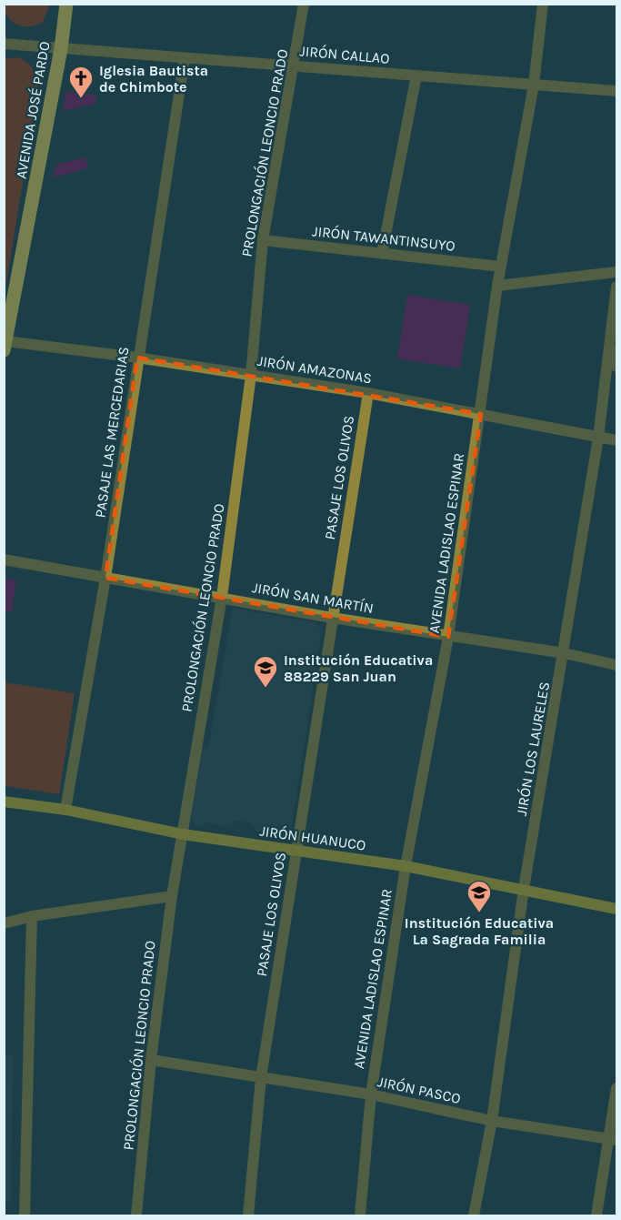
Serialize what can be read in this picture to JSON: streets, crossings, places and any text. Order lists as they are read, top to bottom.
{
  "streets": {
    "main road": ["AVENIDA JOSÉ PARDO", "JIRÓN HUANUCO"],
    "street": [
      "JIRÓN CALLAO",
      "PROLONGACIÓN LEONCIO PRADO",
      "JIRÓN TAWANTINSUYO",
      "JIRÓN AMAZONAS",
      "PASAJE LAS MERCEDARIAS",
      "PASAJE LOS OLIVOS",
      "AVENIDA LADISLAO ESPINAR",
      "JIRÓN SAN MARTÍN",
      "JIRÓN LOS LAURELES",
      "JIRÓN PASCO"
    ]
  },
  "crossings": [
    ["JIRÓN CALLAO", "AVENIDA JOSÉ PARDO"],
    ["JIRÓN CALLAO", "PROLONGACIÓN LEONCIO PRADO"],
    ["JIRÓN CALLAO", "PASAJE LAS MERCEDARIAS"],
    ["JIRÓN CALLAO", "AVENIDA LADISLAO ESPINAR"],
    ["AVENIDA JOSÉ PARDO", "JIRÓN AMAZONAS"],
    ["PROLONGACIÓN LEONCIO PRADO", "JIRÓN TAWANTINSUYO"],
    ["PROLONGACIÓN LEONCIO PRADO", "JIRÓN AMAZONAS"],
    ["PROLONGACIÓN LEONCIO PRADO", "JIRÓN SAN MARTÍN"],
    ["PROLONGACIÓN LEONCIO PRADO", "JIRÓN HUANUCO"],
    ["PROLONGACIÓN LEONCIO PRADO", "JIRÓN PASCO"],
    ["JIRÓN TAWANTINSUYO", "AVENIDA LADISLAO ESPINAR"],
    ["JIRÓN AMAZONAS", "PASAJE LAS MERCEDARIAS"],
    ["JIRÓN AMAZONAS", "PASAJE LOS OLIVOS"],
    ["JIRÓN AMAZONAS", "AVENIDA LADISLAO ESPINAR"],
    ["JIRÓN AMAZONAS", "JIRÓN LOS LAURELES"],
    ["PASAJE LAS MERCEDARIAS", "JIRÓN SAN MARTÍN"],
    ["PASAJE LAS MERCEDARIAS", "JIRÓN HUANUCO"],
    ["PASAJE LOS OLIVOS", "JIRÓN SAN MARTÍN"],
    ["PASAJE LOS OLIVOS", "JIRÓN HUANUCO"],
    ["PASAJE LOS OLIVOS", "JIRÓN PASCO"],
    ["AVENIDA LADISLAO ESPINAR", "JIRÓN SAN MARTÍN"],
    ["AVENIDA LADISLAO ESPINAR", "JIRÓN HUANUCO"],
    ["AVENIDA LADISLAO ESPINAR", "JIRÓN PASCO"],
    ["JIRÓN SAN MARTÍN", "JIRÓN LOS LAURELES"],
    ["JIRÓN LOS LAURELES", "JIRÓN HUANUCO"],
    ["JIRÓN LOS LAURELES", "JIRÓN PASCO"]
  ],
  "places": {
    "church": ["Iglesia Bautista de Chimbote"],
    "school or university": ["Institución Educativa 88229 San Juan", "Institución Educativa La Sagrada Familia"]
  }
}
